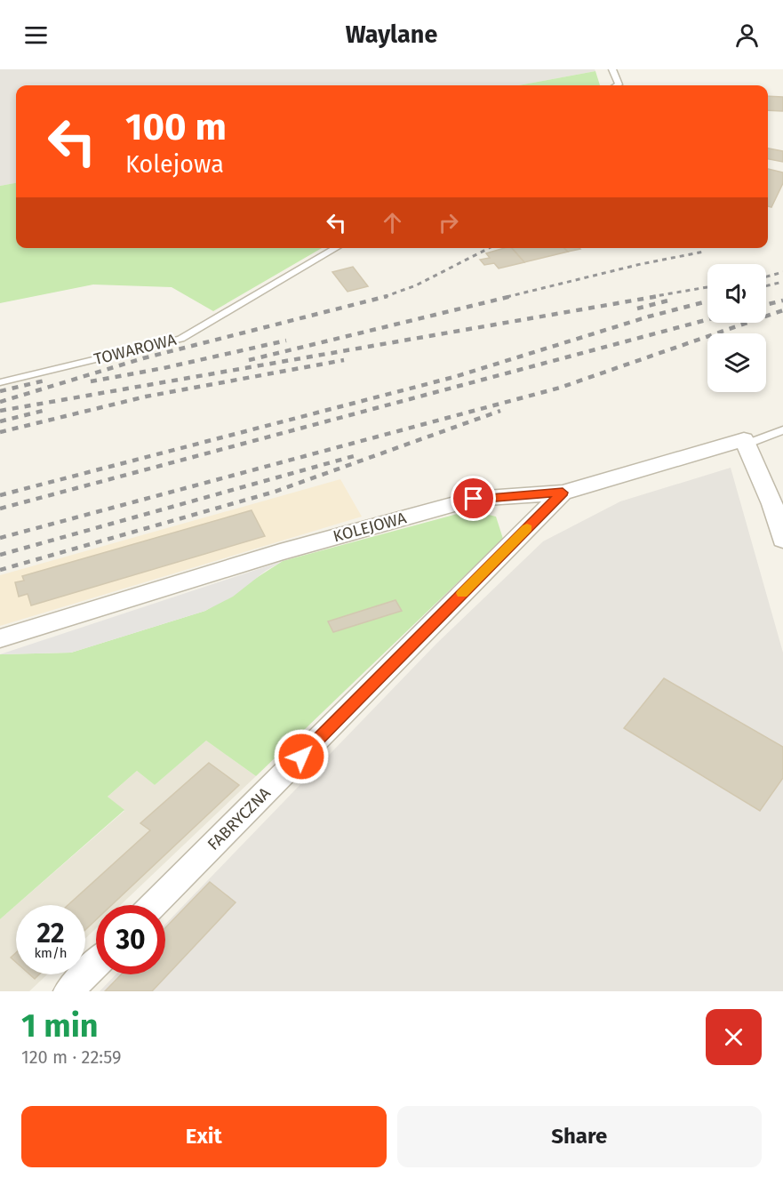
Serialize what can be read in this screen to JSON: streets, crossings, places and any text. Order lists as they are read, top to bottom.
{
  "streets": {
    "street": ["KOLEJOWA", "FABRYCZNA"],
    "lane": ["TOWAROWA"]
  },
  "crossings": [
    ["KOLEJOWA", "FABRYCZNA"]
  ],
  "page": {
    "header": "Waylane",
    "turn": ["100 m", "Kolejowa"],
    "speed": "22 km/h",
    "limit": "30",
    "heading": ["1 min", "120 m · 22:59"],
    "buttons": ["Exit", "Share"]
  }
}
